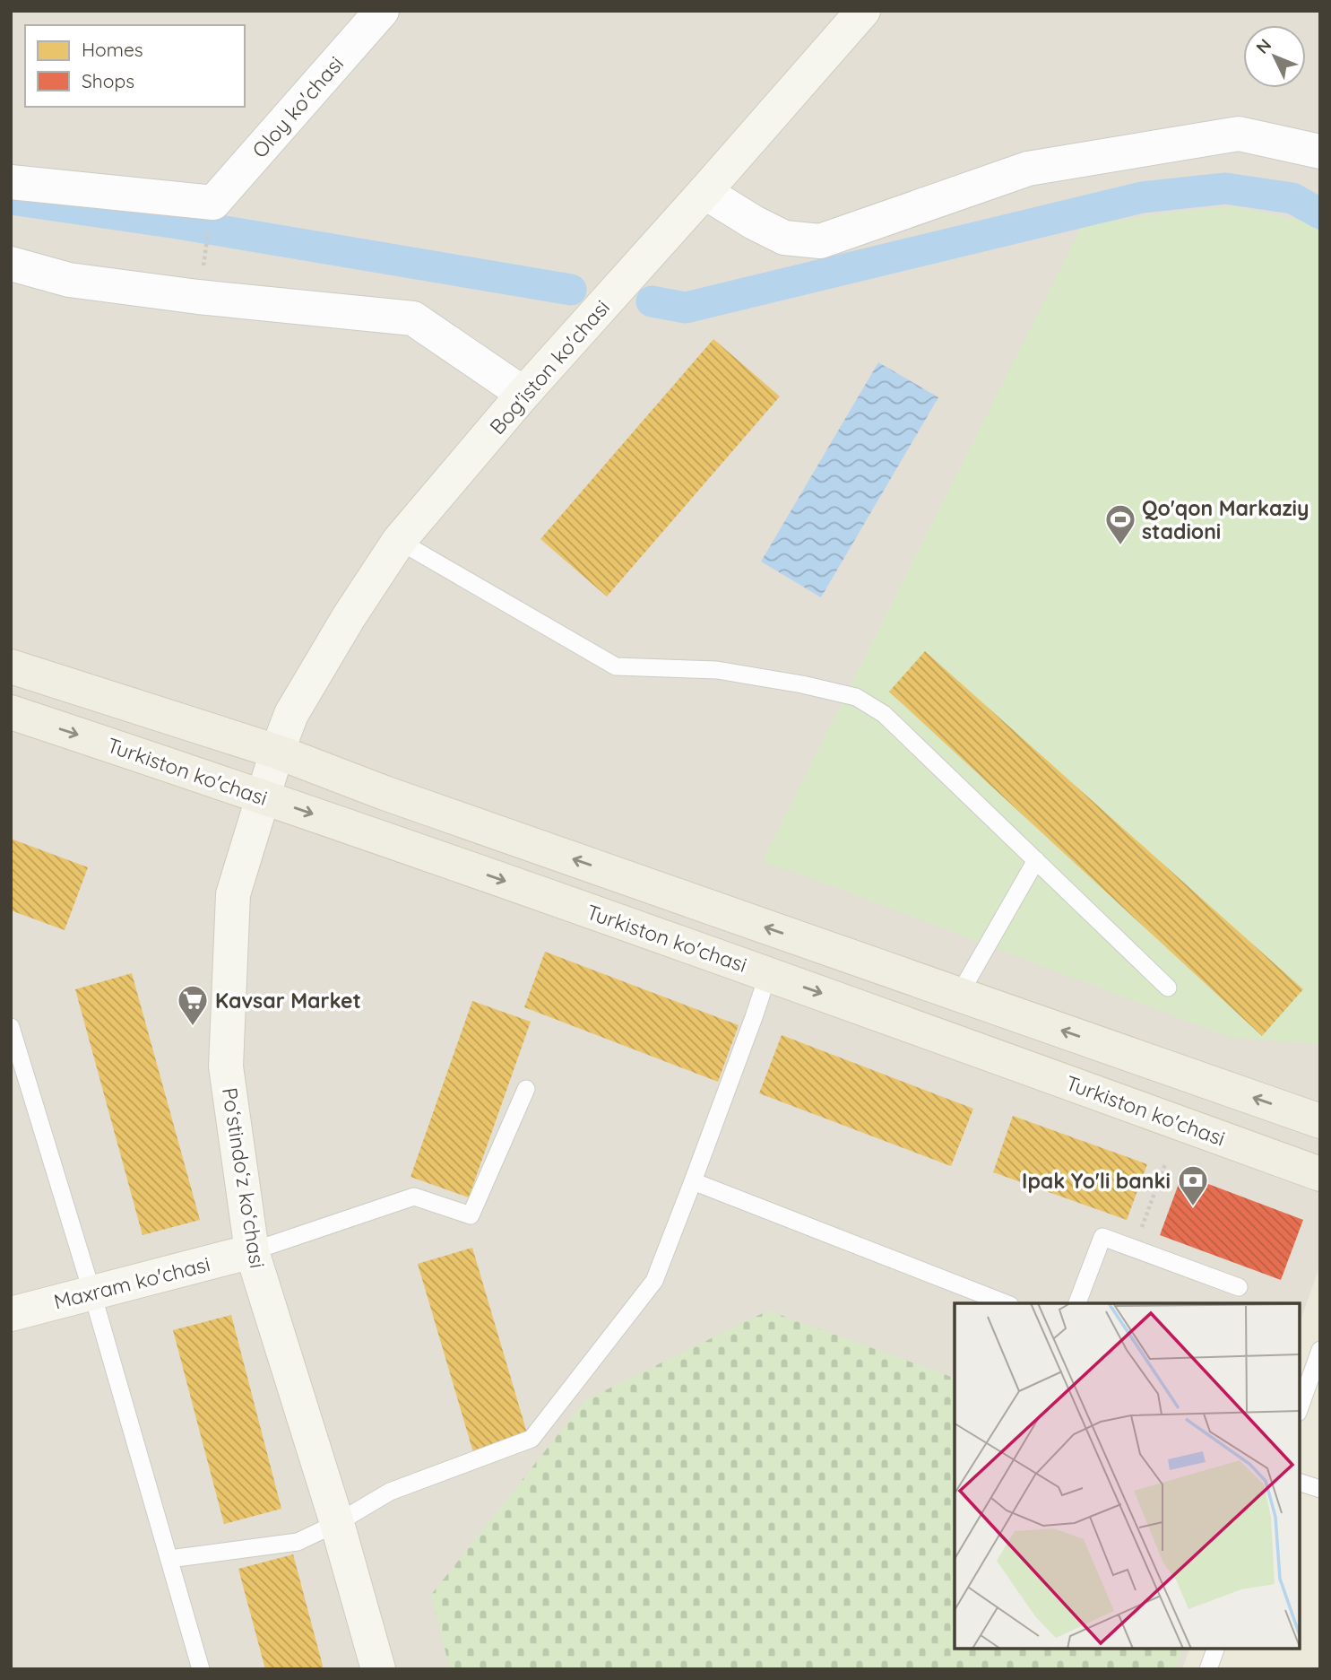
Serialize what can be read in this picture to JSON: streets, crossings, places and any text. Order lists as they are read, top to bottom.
{
  "streets": {
    "main road": [
      "Bog'iston ko'chasi",
      "Turkiston ko'chasi",
      "Poʻstindoʻz koʻchasi",
      "Maxram ko'chasi"
    ],
    "street": ["Oloy ko'chasi"]
  },
  "crossings": [
    ["Bog'iston ko'chasi", "Turkiston ko'chasi"],
    ["Bog'iston ko'chasi", "Poʻstindoʻz koʻchasi"],
    ["Turkiston ko'chasi", "Poʻstindoʻz koʻchasi"],
    ["Poʻstindoʻz koʻchasi", "Maxram ko'chasi"]
  ],
  "places": {
    "sports": ["Qo'qon Markaziy stadioni"],
    "supermarket": ["Kavsar Market"],
    "bank": ["Ipak Yo'li banki"]
  },
  "legend": ["Homes", "Shops"],
  "north": "top left"
}
